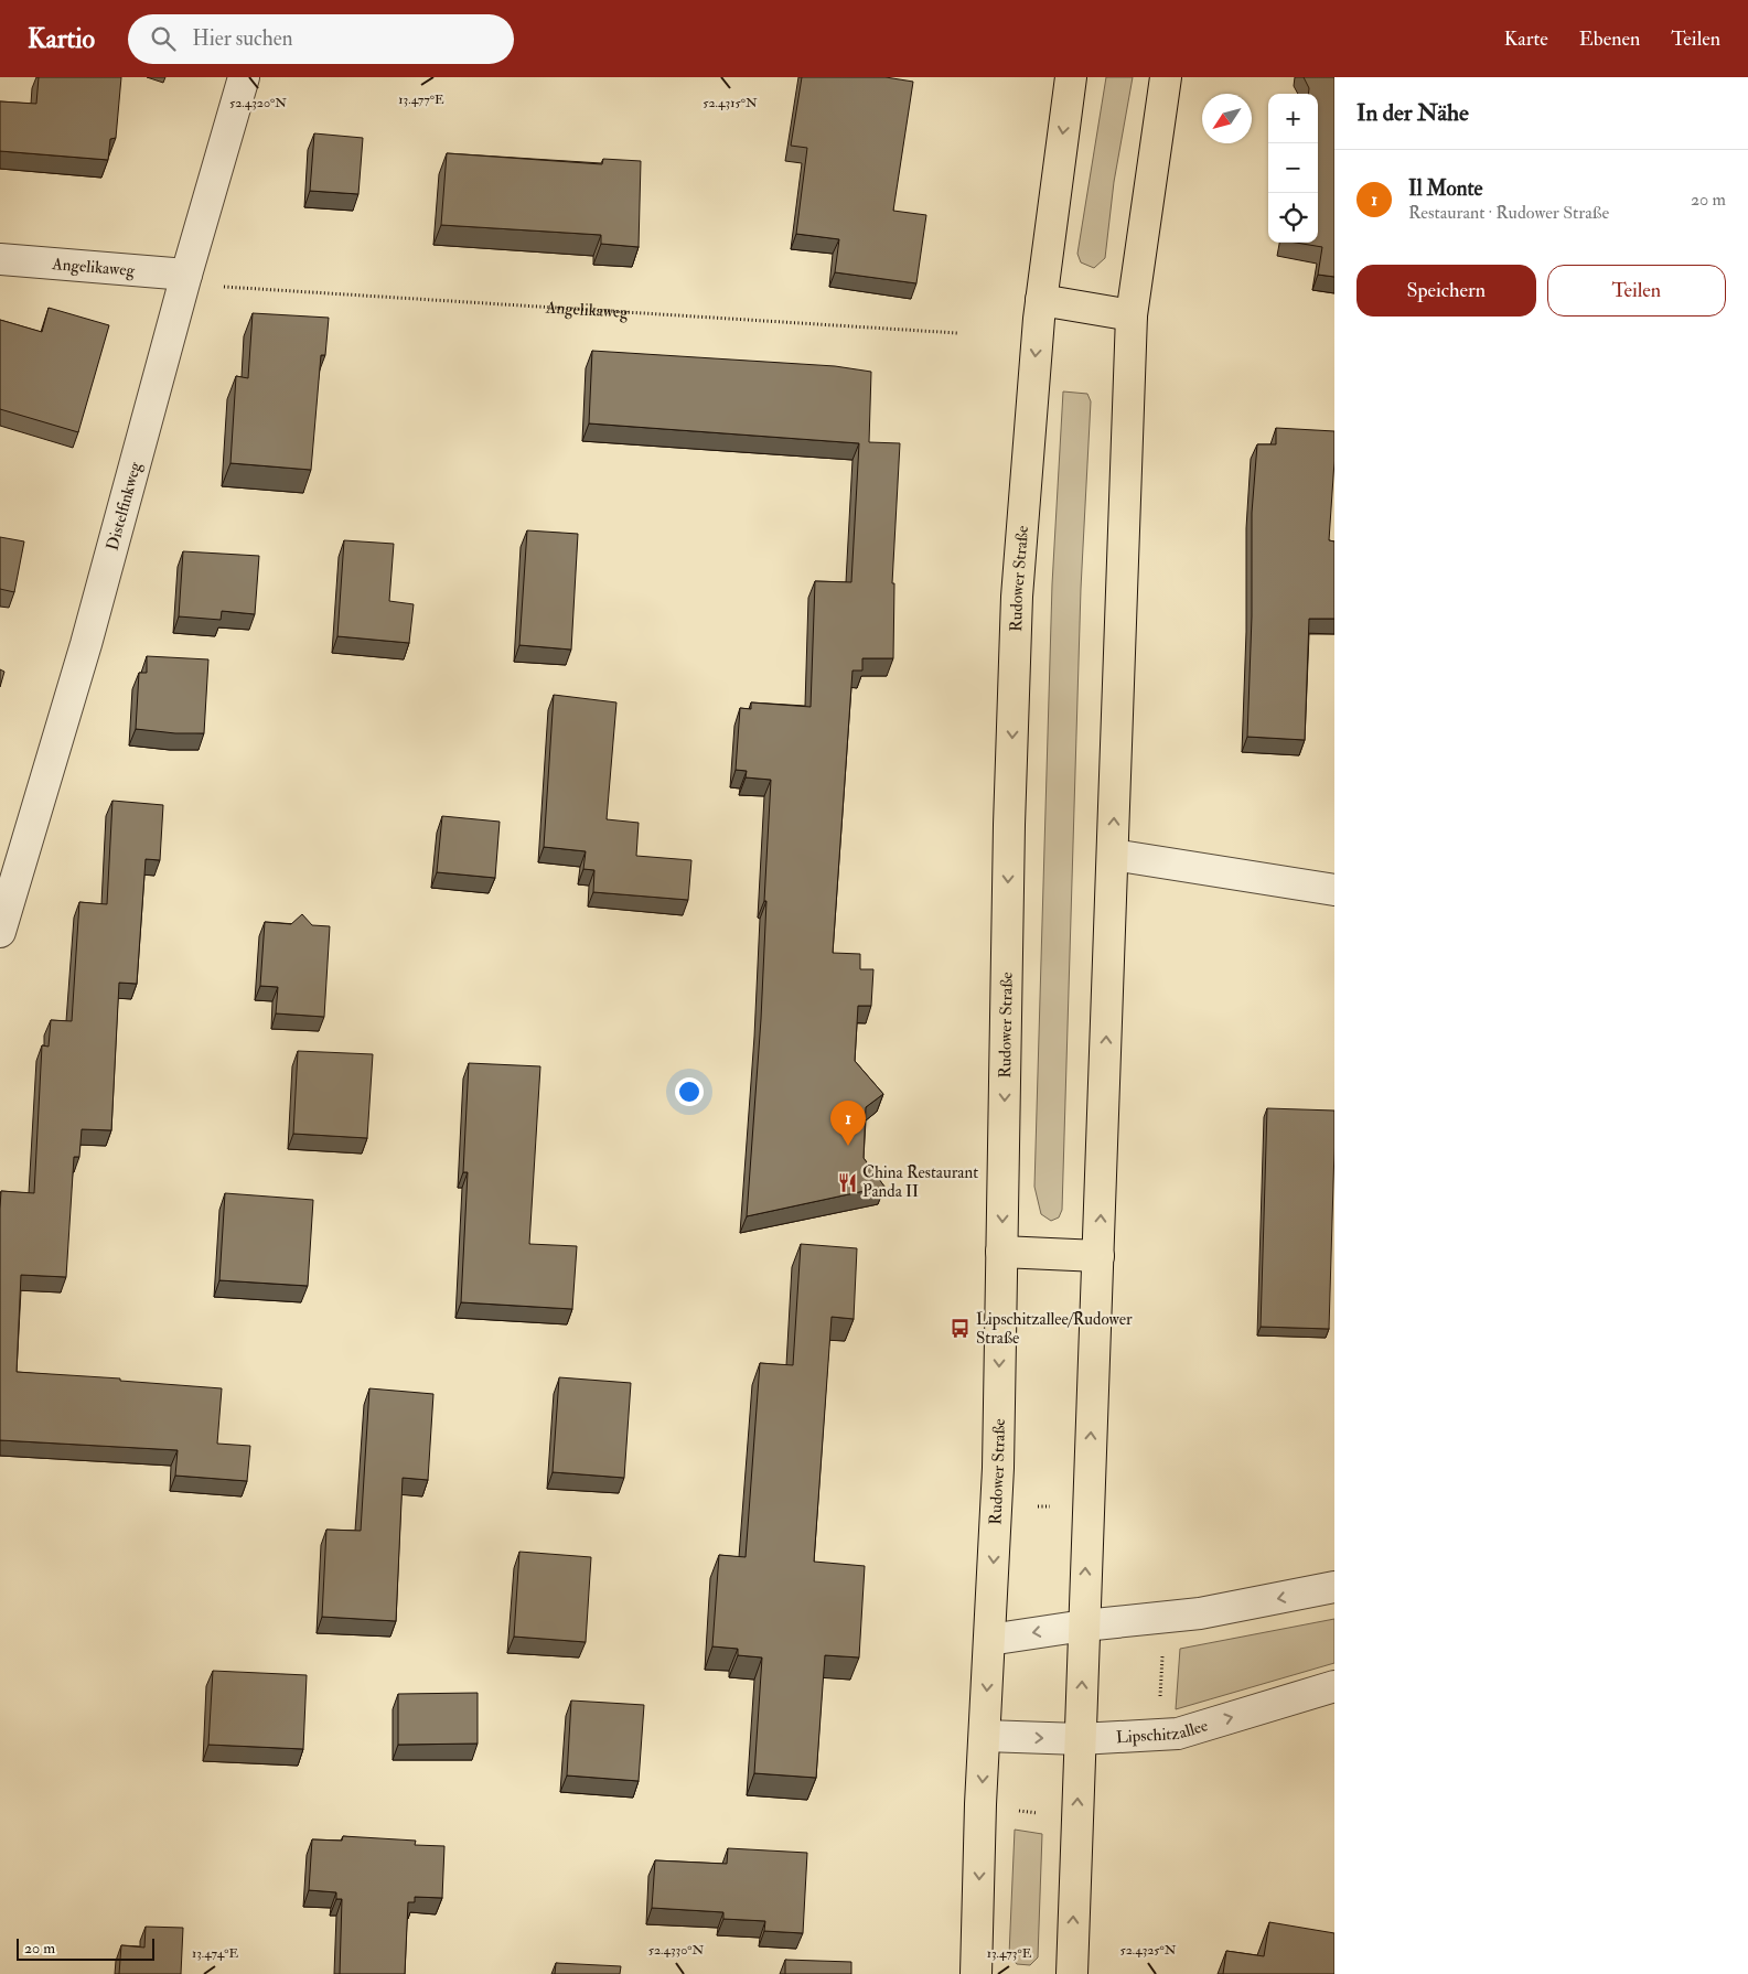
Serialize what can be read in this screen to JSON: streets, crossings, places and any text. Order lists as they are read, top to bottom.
{
  "streets": {
    "main road": ["Rudower Straße"],
    "street": ["Angelikaweg", "Distelfinkweg", "Lipschitzallee"]
  },
  "crossings": [
    ["Angelikaweg", "Distelfinkweg"],
    ["Rudower Straße", "Lipschitzallee"]
  ],
  "places": {
    "restaurant": ["China Restaurant Panda II"],
    "bus stop": ["Lipschitzallee/Rudower Straße"]
  },
  "scale_bar": "20 m",
  "north": "bottom left",
  "page": {
    "header": "Kartio",
    "search": "Hier suchen",
    "nav": ["Karte", "Ebenen", "Teilen"],
    "heading": "In der Nähe",
    "map_buttons": ["+", "−"],
    "list": [
      {
        "mark": "1",
        "name": "Il Monte",
        "note": "Restaurant · Rudower Straße",
        "value": "20 m"
      }
    ],
    "buttons": ["Speichern", "Teilen"],
    "pins": "1",
    "scale": "20 m"
  },
  "coordinates": [
    "13.477°E",
    "52.4320°N",
    "52.4315°N",
    "52.4330°N",
    "52.4325°N",
    "13.474°E",
    "13.473°E"
  ]
}
